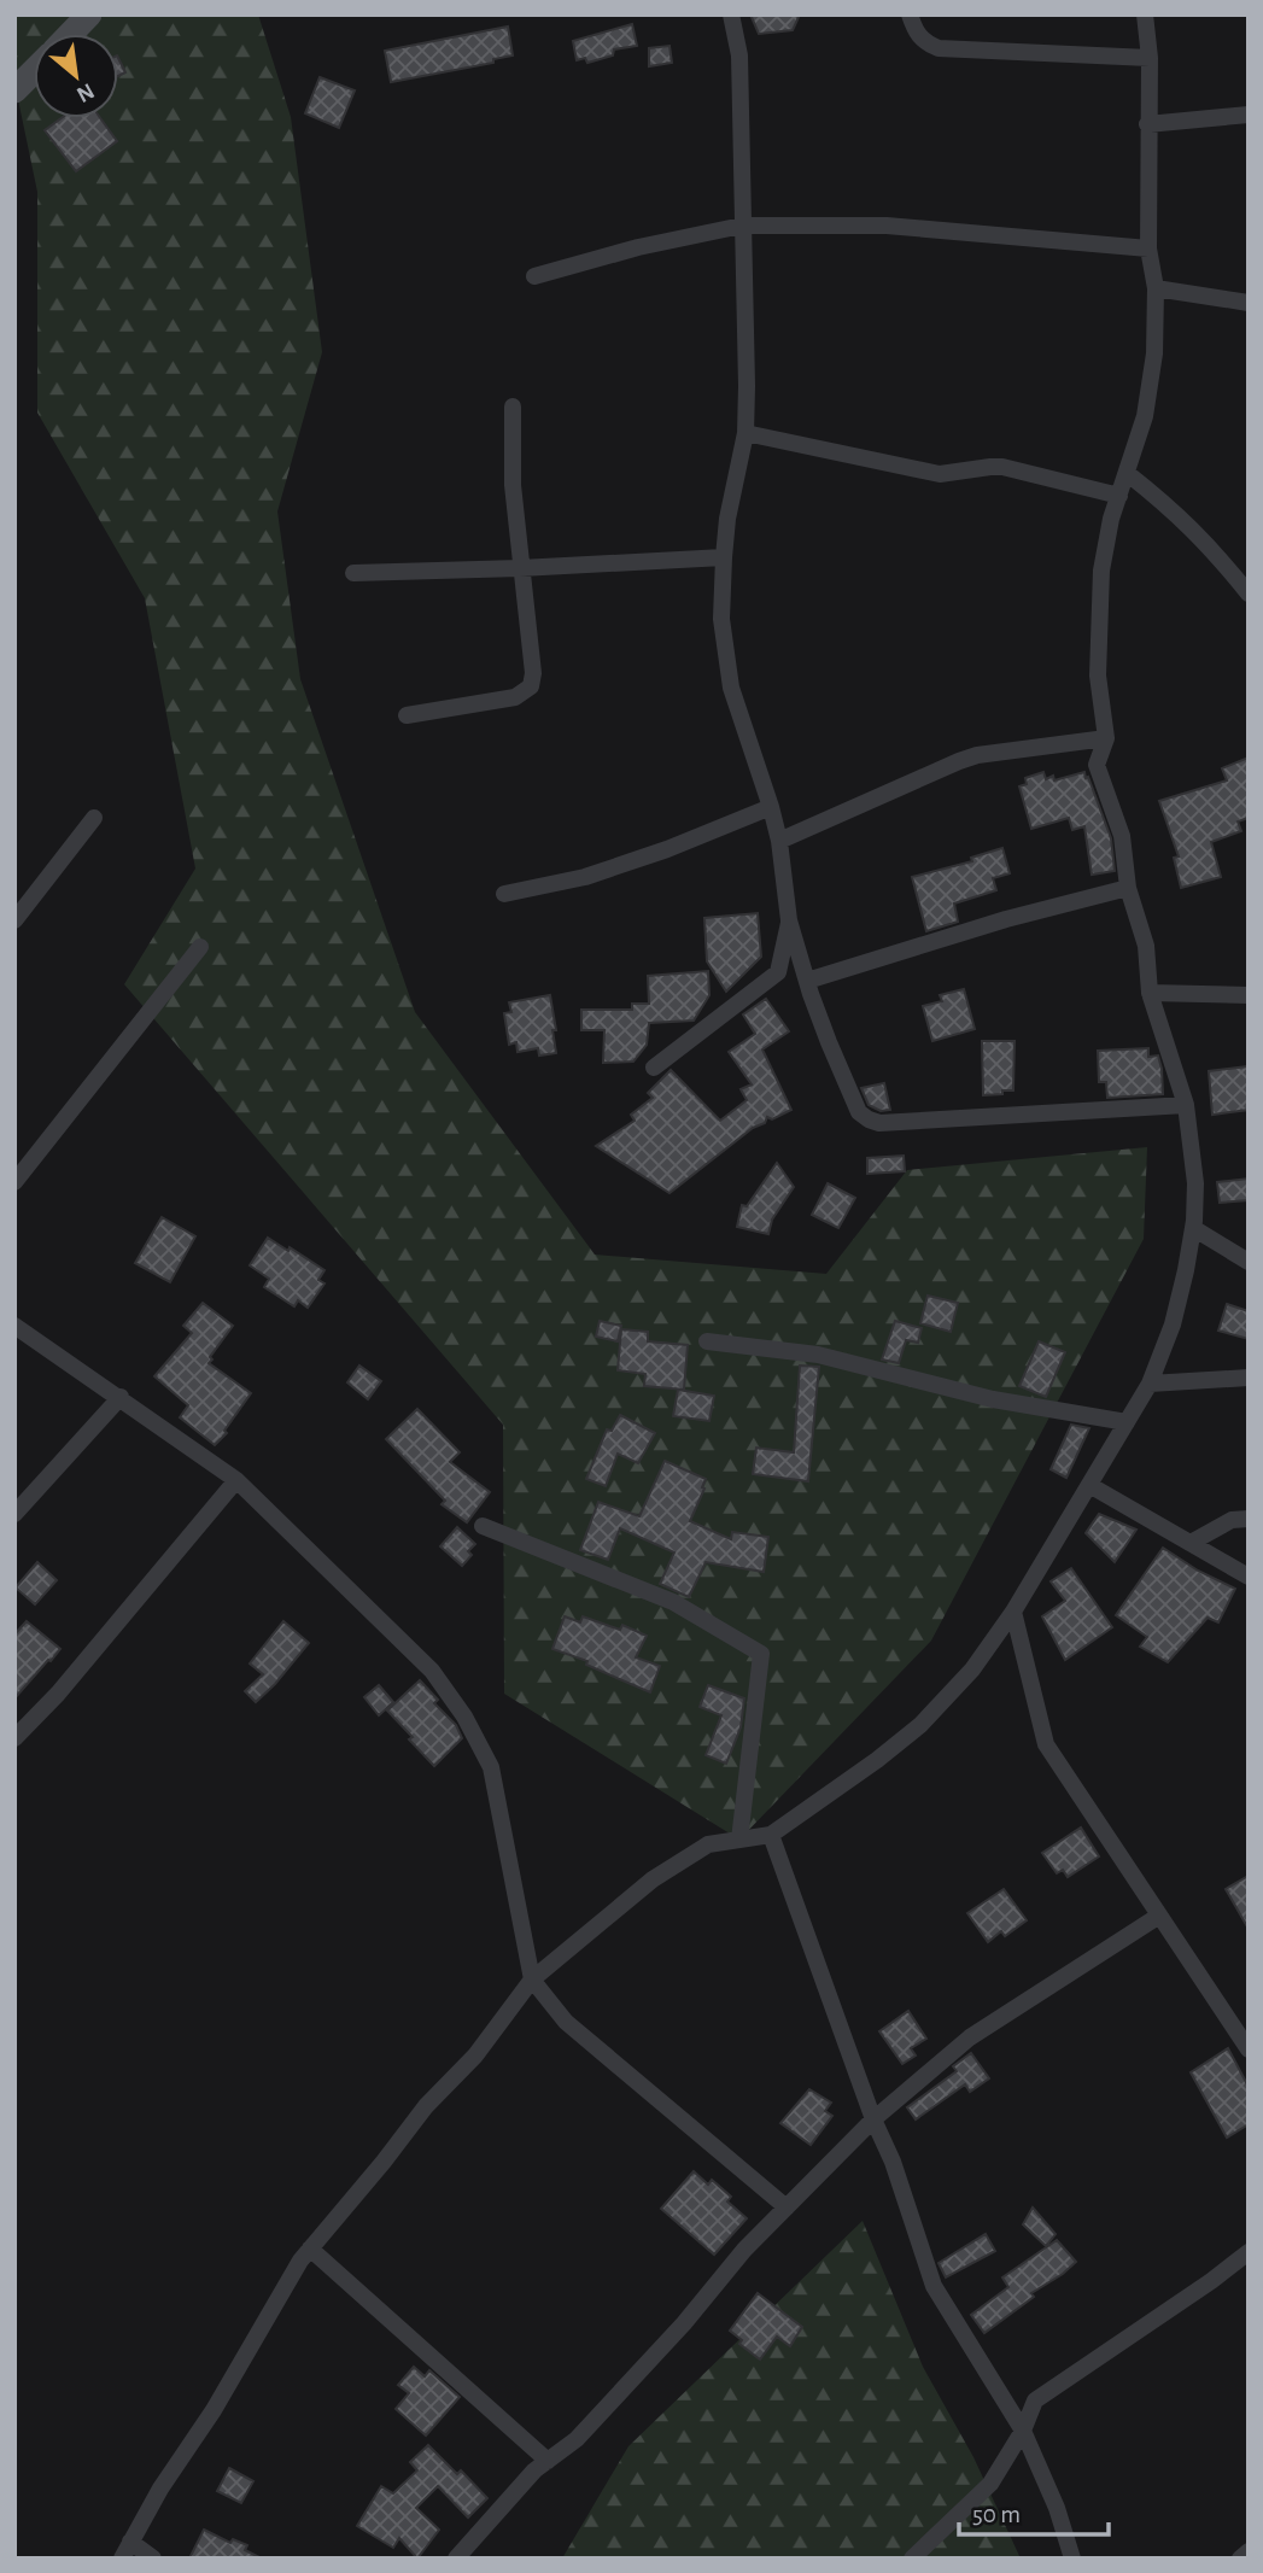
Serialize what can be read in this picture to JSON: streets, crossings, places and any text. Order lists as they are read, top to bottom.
{
  "scale_bar": "50 m",
  "north": "bottom right"
}
